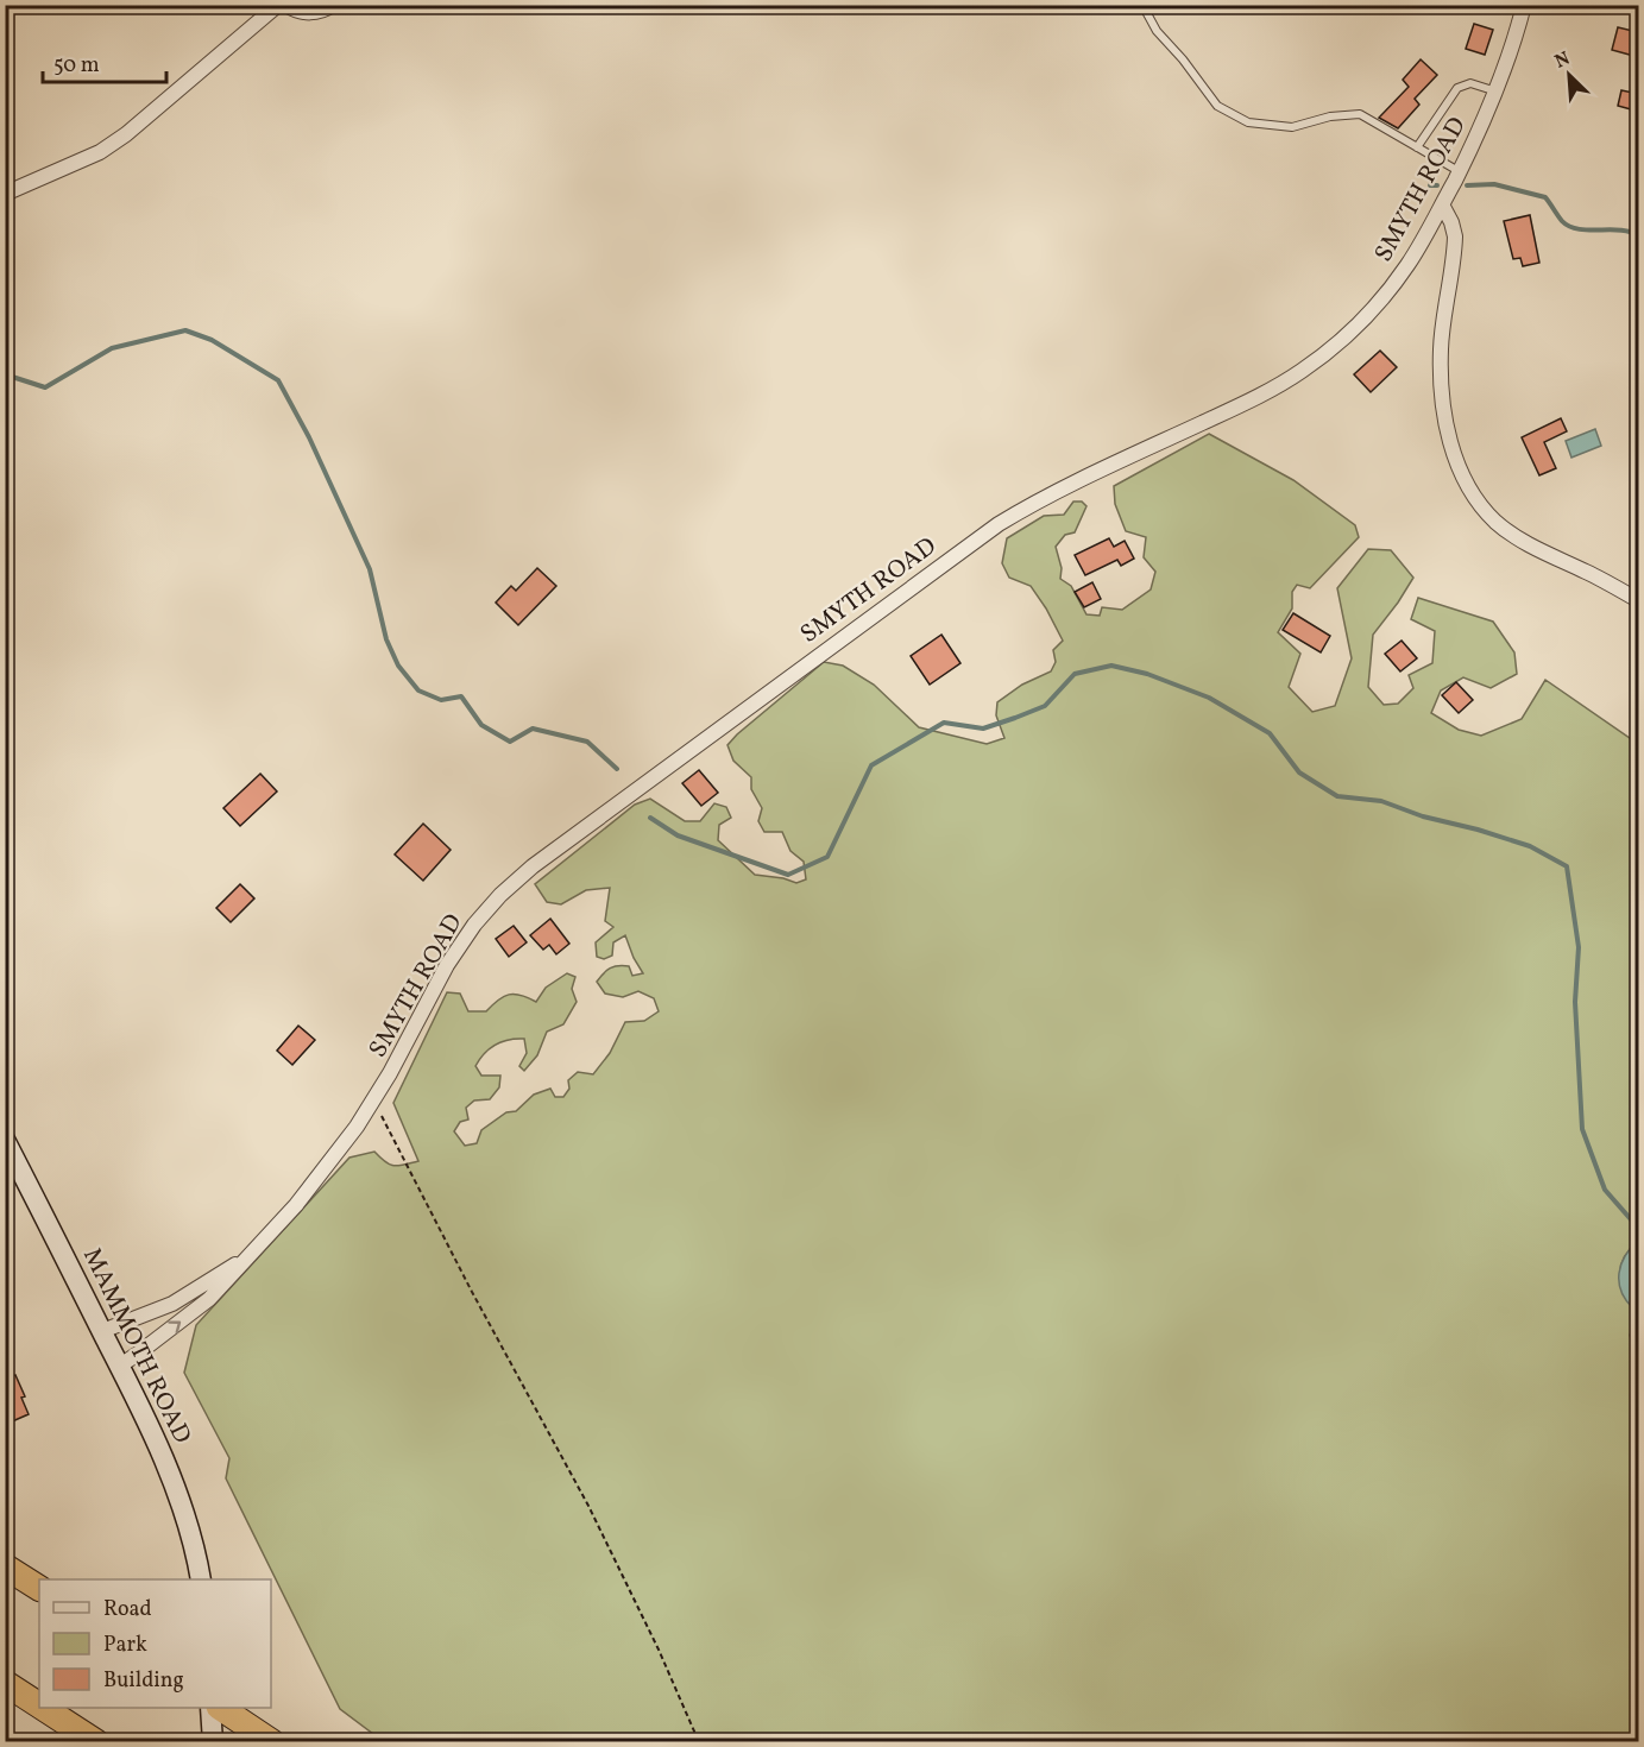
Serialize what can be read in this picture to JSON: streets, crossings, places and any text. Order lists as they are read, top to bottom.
{
  "streets": {
    "main road": ["MAMMOTH ROAD"],
    "street": ["SMYTH ROAD"]
  },
  "crossings": [
    ["SMYTH ROAD", "MAMMOTH ROAD"]
  ],
  "legend": ["Road", "Park", "Building"],
  "scale_bar": "50 m",
  "north": "top left"
}
